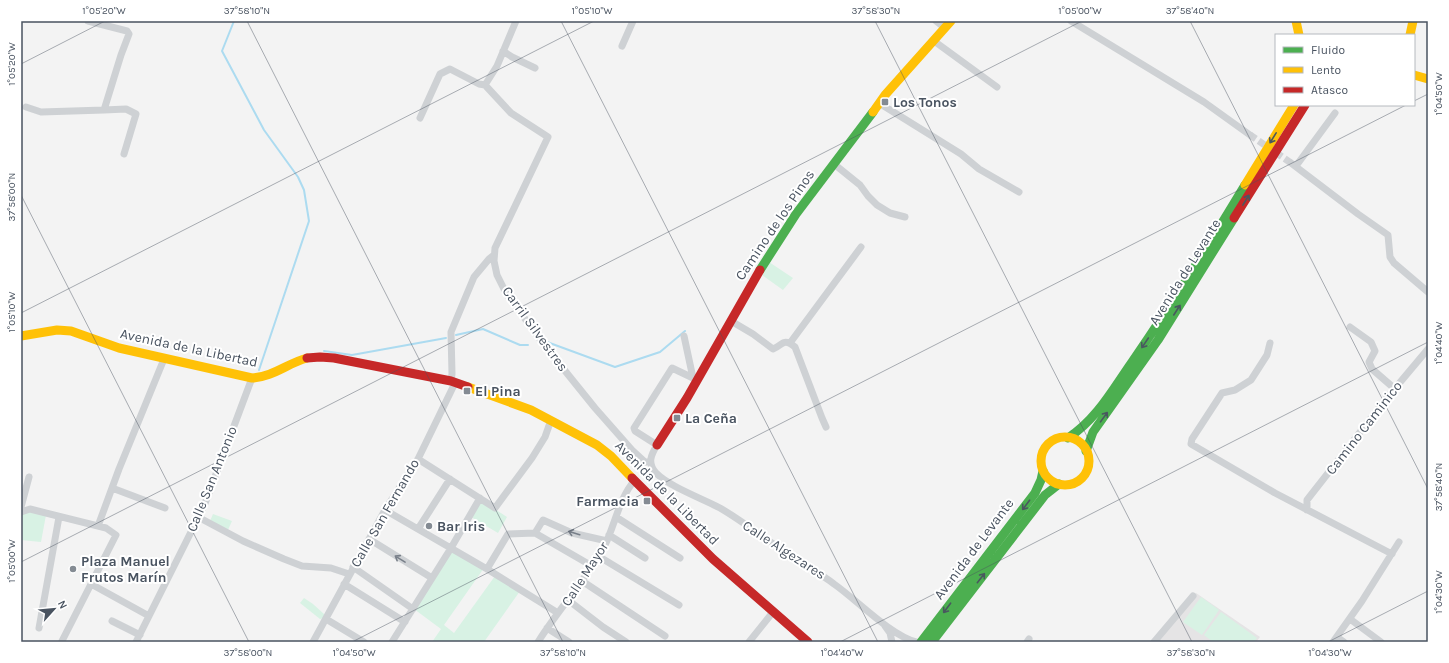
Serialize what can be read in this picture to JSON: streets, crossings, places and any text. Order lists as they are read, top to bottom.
{
  "streets": {
    "main road": ["Camino de los Pinos", "Avenida de Levante", "Avenida de la Libertad"],
    "street": [
      "Carril Silvestres",
      "Camino Caminico",
      "Calle San Antonio",
      "Calle San Fernando",
      "Calle Algezares",
      "Calle Mayor"
    ]
  },
  "crossings": [
    ["Camino de los Pinos", "Carril Silvestres"],
    ["Camino de los Pinos", "Calle Algezares"],
    ["Carril Silvestres", "Calle Algezares"],
    ["Avenida de la Libertad", "Calle San Antonio"],
    ["Avenida de la Libertad", "Calle San Fernando"],
    ["Avenida de la Libertad", "Calle Mayor"]
  ],
  "places": {
    "transit": [
      "Los Tonos",
      "El Pina",
      "La Ceña",
      "Farmacia"
    ],
    "other": ["Bar Iris", "Plaza Manuel Frutos Marín"]
  },
  "legend": ["Fluido", "Lento", "Atasco"],
  "north": "top right",
  "coordinates": [
    "1°05'20\"W",
    "37°58'10\"N",
    "1°05'10\"W",
    "37°58'30\"N",
    "1°05'00\"W",
    "37°58'40\"N",
    "1°04'50\"W",
    "37°58'00\"N",
    "1°04'40\"W",
    "1°04'30\"W"
  ]
}
